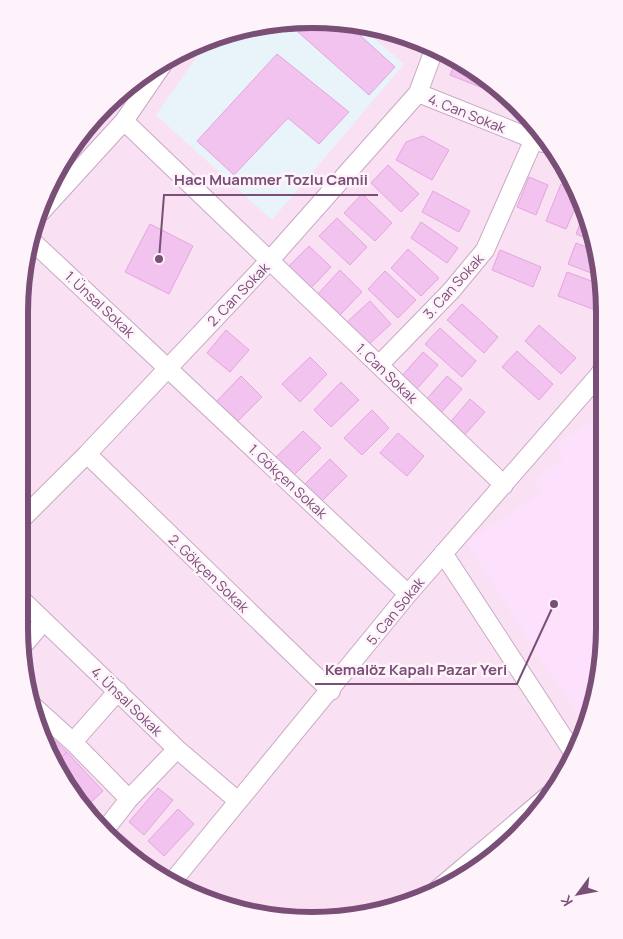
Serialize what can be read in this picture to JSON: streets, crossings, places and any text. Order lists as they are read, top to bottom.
{
  "streets": {
    "street": [
      "4. Can Sokak",
      "3. Can Sokak",
      "2. Can Sokak",
      "1. Ünsal Sokak",
      "1. Can Sokak",
      "1. Gökçen Sokak",
      "2. Gökçen Sokak",
      "5. Can Sokak",
      "4. Ünsal Sokak"
    ]
  },
  "crossings": [
    ["4. Can Sokak", "3. Can Sokak"],
    ["4. Can Sokak", "2. Can Sokak"],
    ["3. Can Sokak", "1. Can Sokak"],
    ["2. Can Sokak", "1. Ünsal Sokak"],
    ["2. Can Sokak", "1. Can Sokak"],
    ["2. Can Sokak", "1. Gökçen Sokak"],
    ["2. Can Sokak", "2. Gökçen Sokak"],
    ["1. Ünsal Sokak", "1. Gökçen Sokak"],
    ["1. Can Sokak", "5. Can Sokak"],
    ["1. Gökçen Sokak", "5. Can Sokak"],
    ["2. Gökçen Sokak", "5. Can Sokak"],
    ["5. Can Sokak", "4. Ünsal Sokak"]
  ],
  "places": ["Hacı Muammer Tozlu Camii", "Kemalöz Kapalı Pazar Yeri"],
  "north": "bottom left"
}
